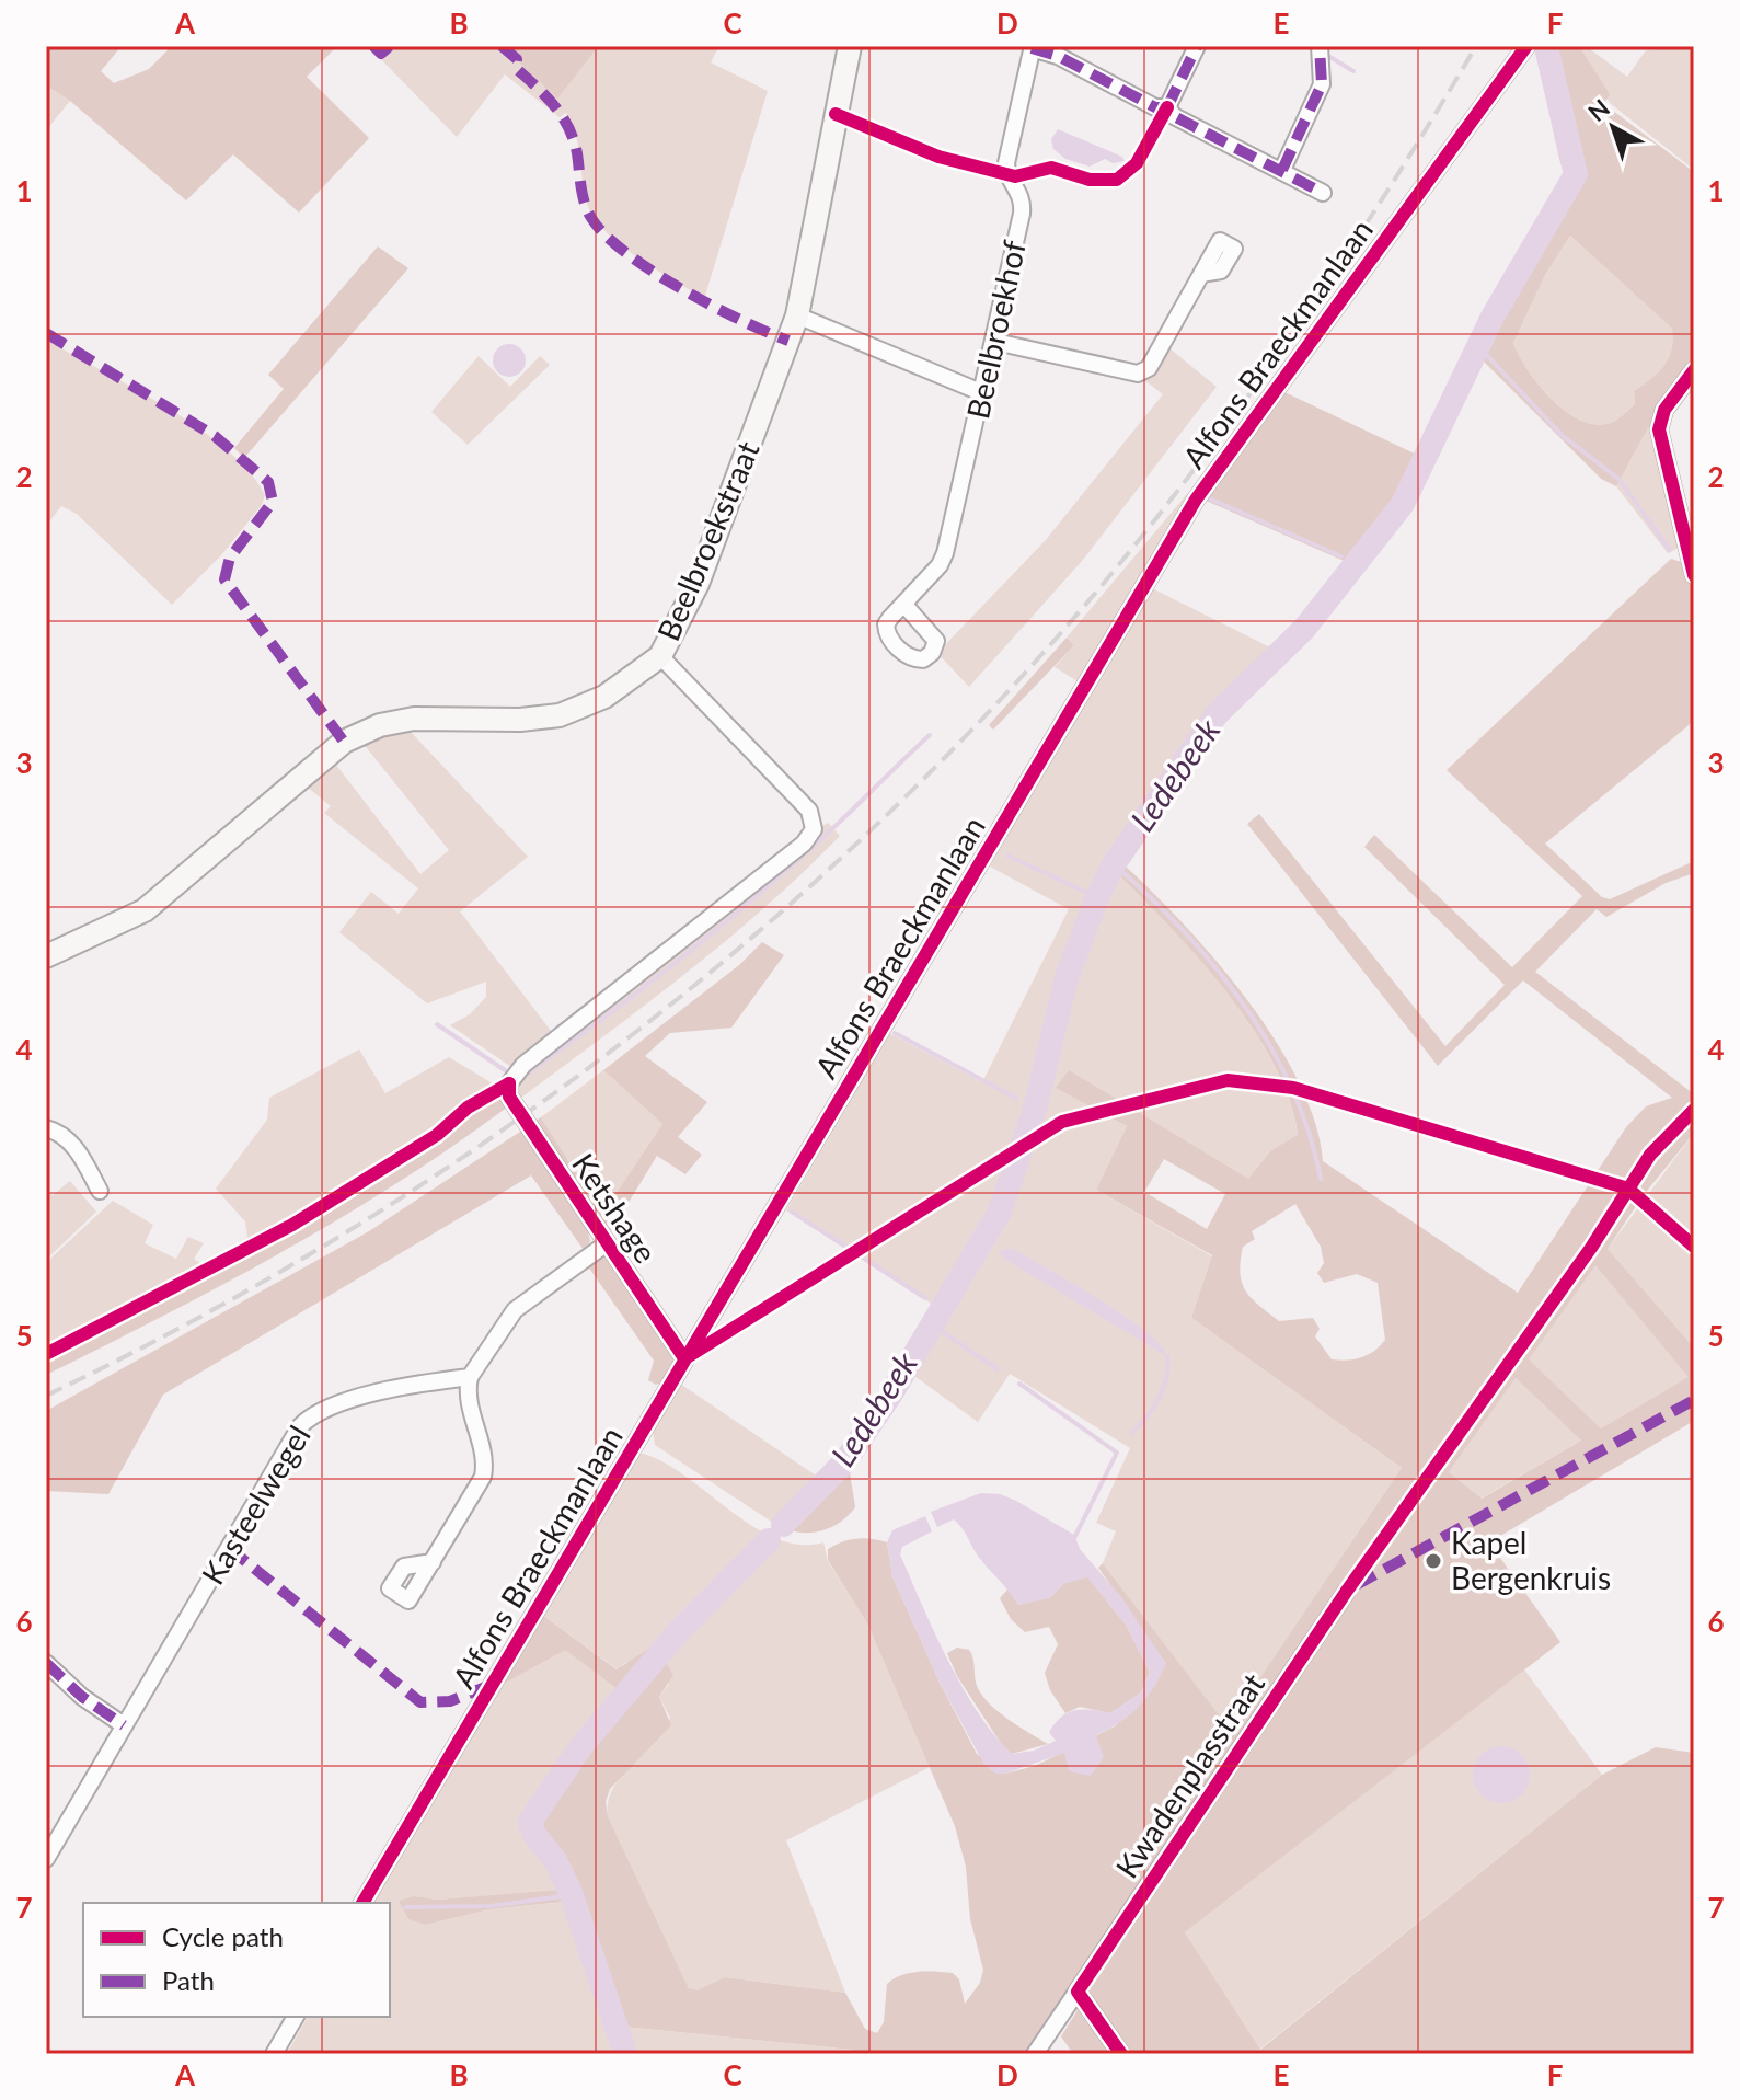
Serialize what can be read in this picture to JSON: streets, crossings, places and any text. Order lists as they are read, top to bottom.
{
  "streets": {
    "street": [
      "Beelbroekhof",
      "Alfons Braeckmanlaan",
      "Beelbroekstraat",
      "Ketshage",
      "Kasteelwegel",
      "Kwadenplasstraat"
    ]
  },
  "crossings": [
    ["Alfons Braeckmanlaan", "Ketshage"],
    ["Beelbroekstraat", "Ketshage"]
  ],
  "water": ["Ledebeek"],
  "places": ["Kapel Bergenkruis"],
  "legend": ["Cycle path", "Path"],
  "north": "top left",
  "grid": {
    "columns": [
      "A",
      "B",
      "C",
      "D",
      "E",
      "F"
    ],
    "rows": [
      "1",
      "2",
      "3",
      "4",
      "5",
      "6",
      "7"
    ]
  }
}
